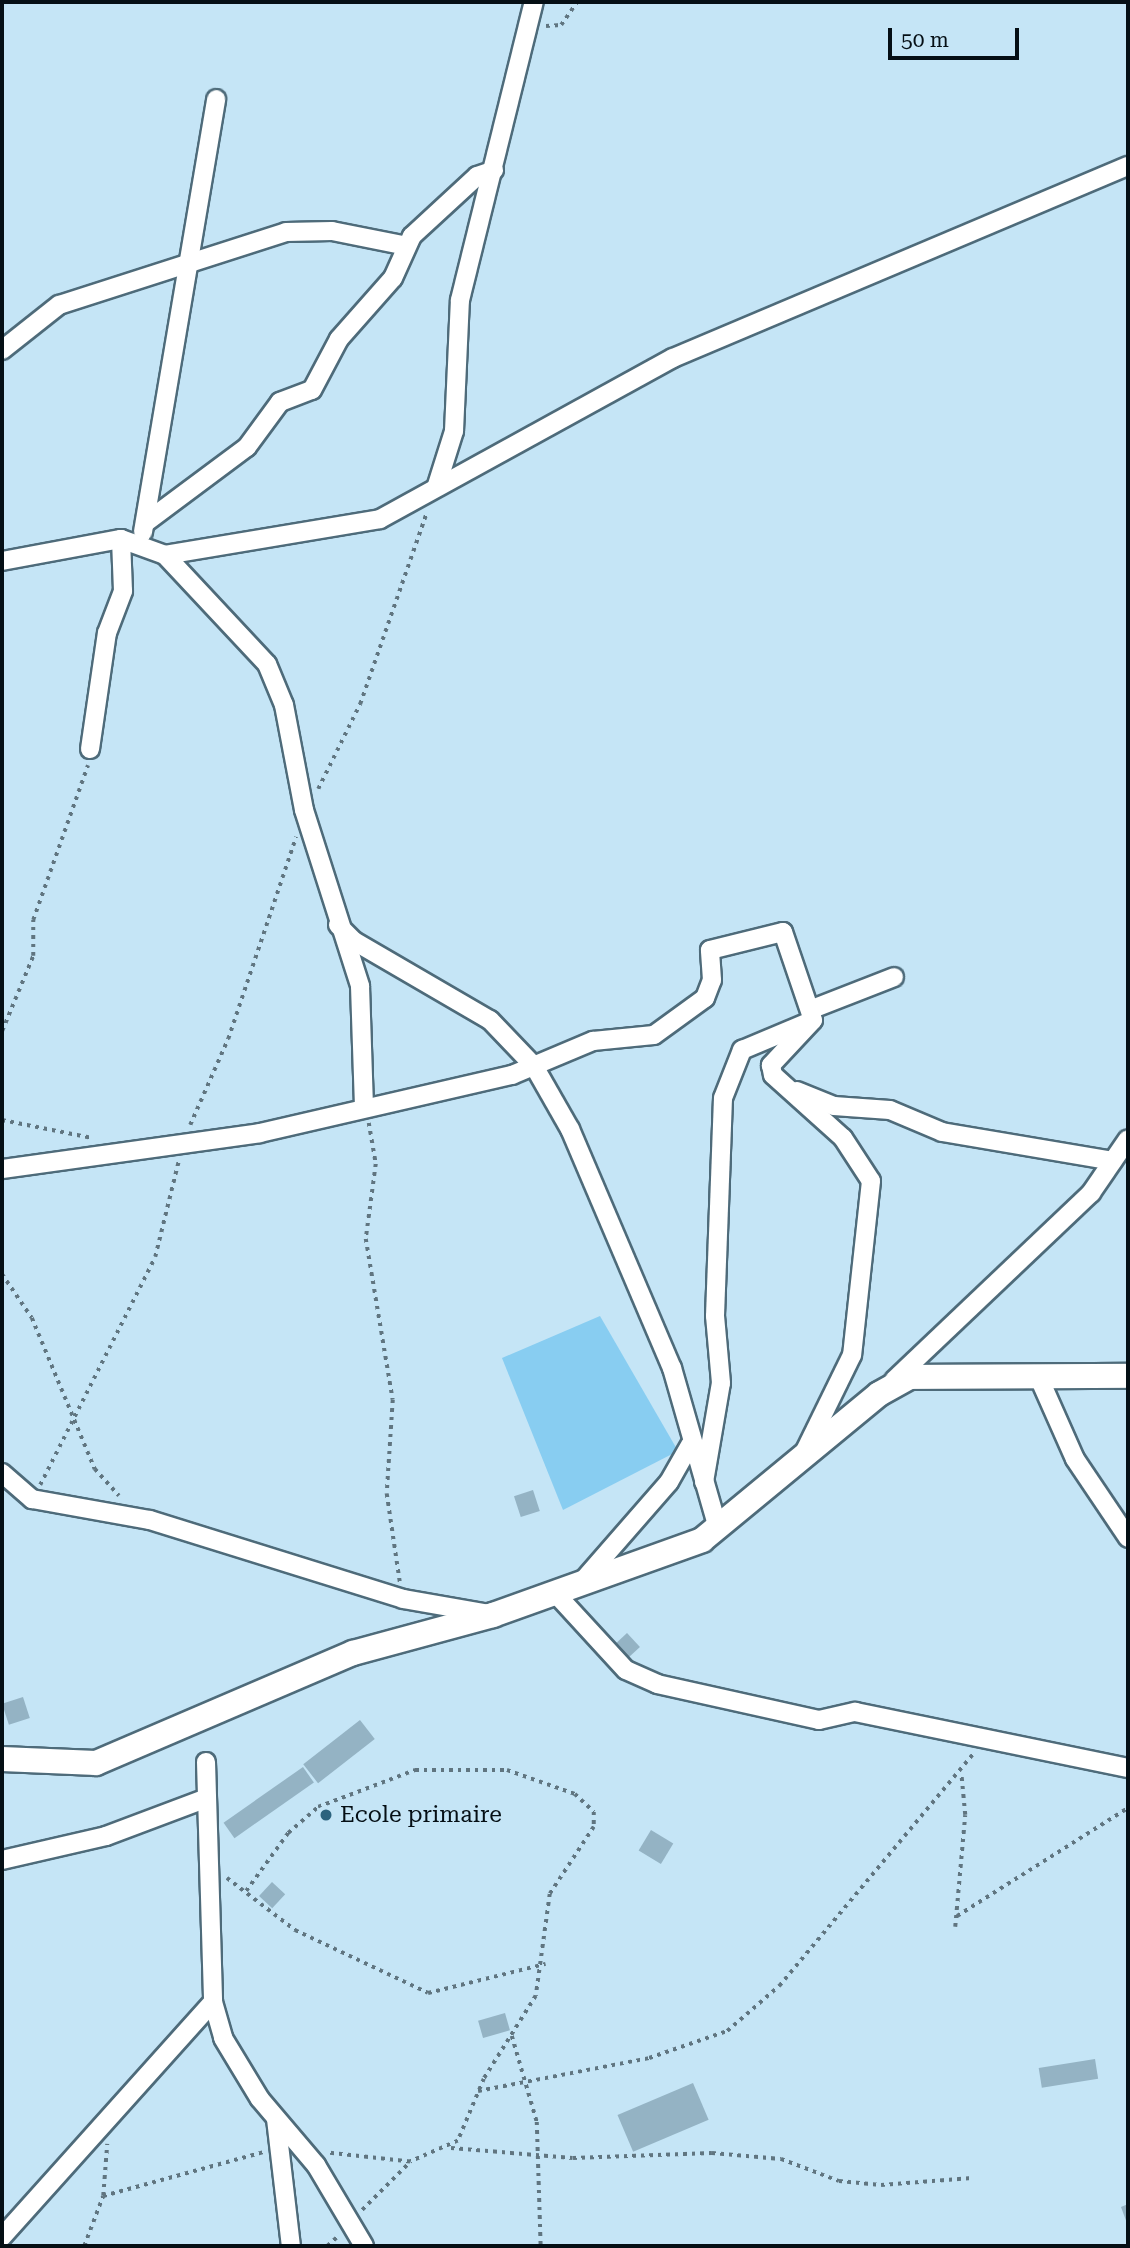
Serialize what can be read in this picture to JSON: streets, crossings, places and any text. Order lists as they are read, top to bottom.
{
  "places": ["Ecole primaire"],
  "scale_bar": "50 m"
}
